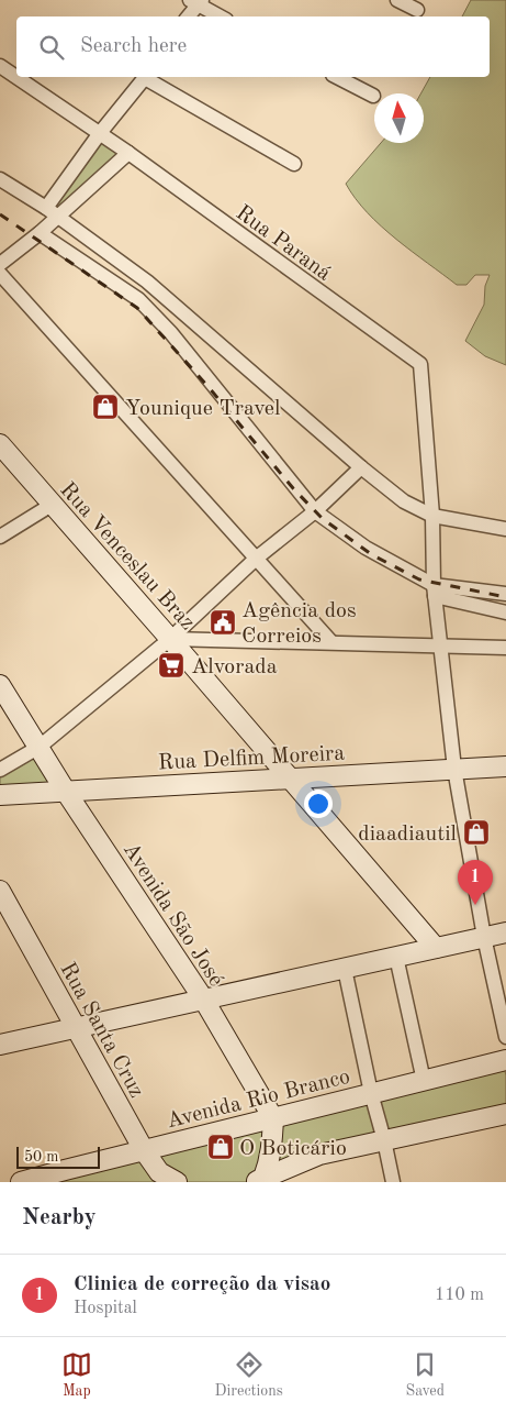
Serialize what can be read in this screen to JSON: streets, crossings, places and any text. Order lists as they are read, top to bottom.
{
  "streets": {
    "main road": [
      "Rua Venceslau Braz",
      "Rua Delfim Moreira",
      "Avenida São José",
      "Rua Santa Cruz",
      "Avenida Rio Branco"
    ],
    "street": ["Rua Paraná"]
  },
  "crossings": [
    ["Rua Paraná", "Rua Delfim Moreira"],
    ["Rua Venceslau Braz", "Rua Delfim Moreira"],
    ["Rua Delfim Moreira", "Avenida São José"],
    ["Avenida São José", "Avenida Rio Branco"],
    ["Rua Santa Cruz", "Avenida Rio Branco"]
  ],
  "places": {
    "shop": ["Younique Travel", "diaadiautil", "O Boticário"],
    "public building": ["Agência dos Correios"],
    "supermarket": ["Alvorada"]
  },
  "scale_bar": "50 m",
  "north": "top",
  "page": {
    "search": "Search here",
    "pins": "1",
    "scale": "50 m",
    "heading": "Nearby",
    "list": [
      {
        "mark": "1",
        "name": "Clinica de correção da visao",
        "note": "Hospital",
        "value": "110 m"
      }
    ],
    "nav": ["Map", "Directions", "Saved"]
  }
}
